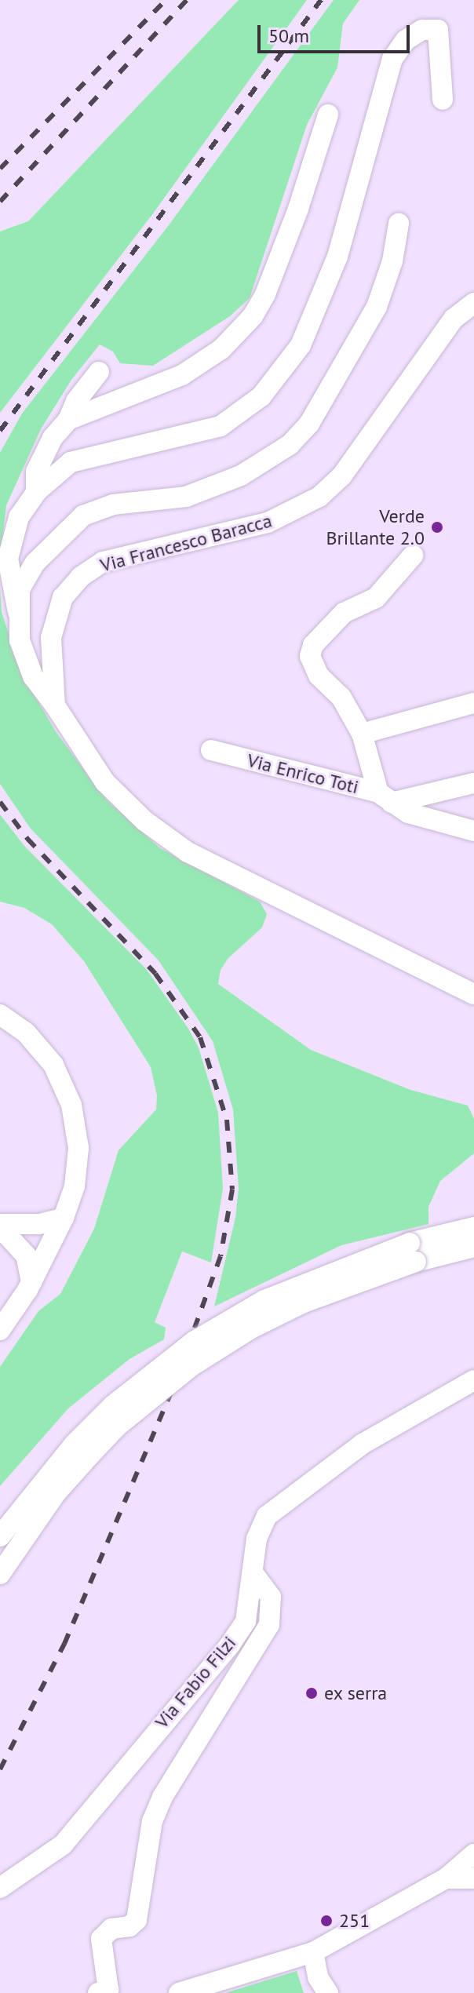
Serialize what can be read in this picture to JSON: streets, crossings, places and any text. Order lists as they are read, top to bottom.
{
  "streets": {
    "street": ["Via Francesco Baracca", "Via Enrico Toti", "Via Fabio Filzi"]
  },
  "places": ["Verde Brillante 2.0", "ex serra", "251"],
  "scale_bar": "50 m"
}
